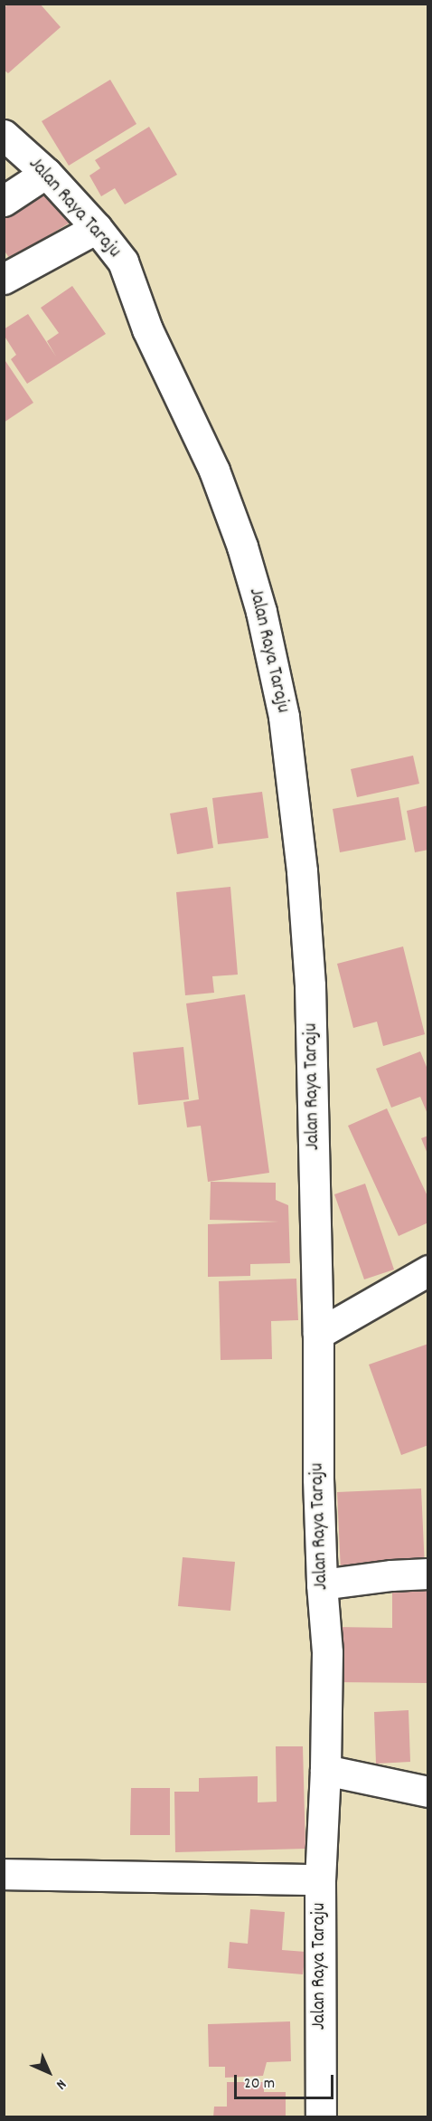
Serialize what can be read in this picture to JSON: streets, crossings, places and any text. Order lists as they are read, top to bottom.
{
  "streets": {
    "street": ["Jalan Raya Taraju"]
  },
  "scale_bar": "20 m",
  "north": "bottom right"
}
